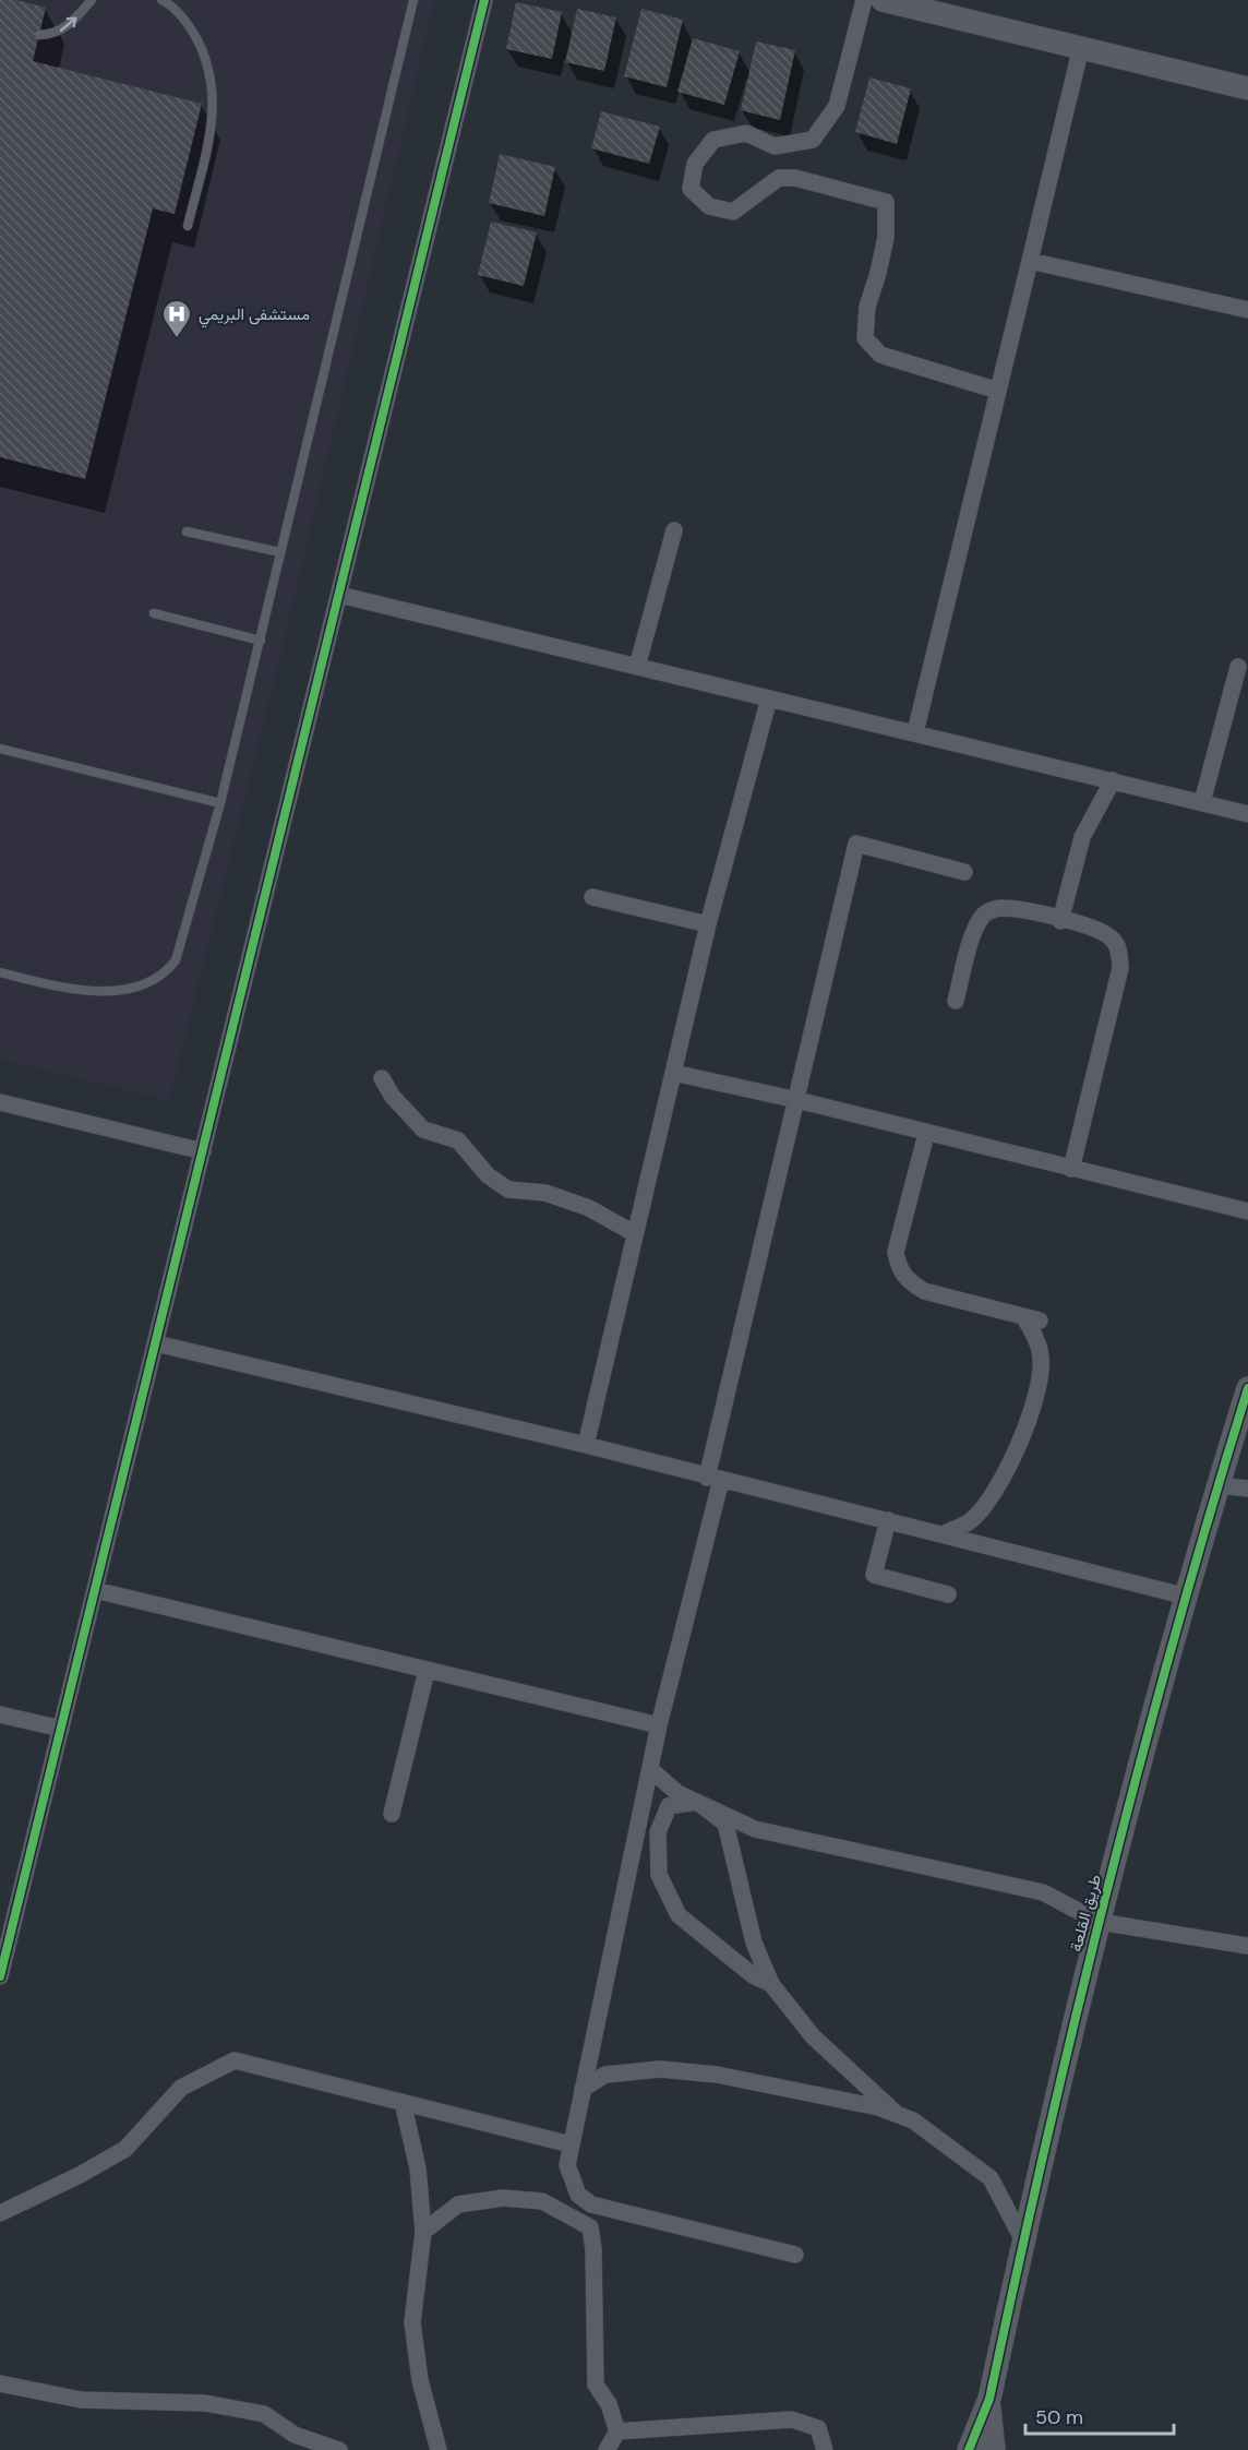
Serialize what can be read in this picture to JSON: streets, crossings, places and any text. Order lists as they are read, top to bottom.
{
  "streets": {
    "street": ["طريق القلعة"]
  },
  "places": {
    "hospital": ["مستشفى البريمي"]
  },
  "scale_bar": "50 m"
}
